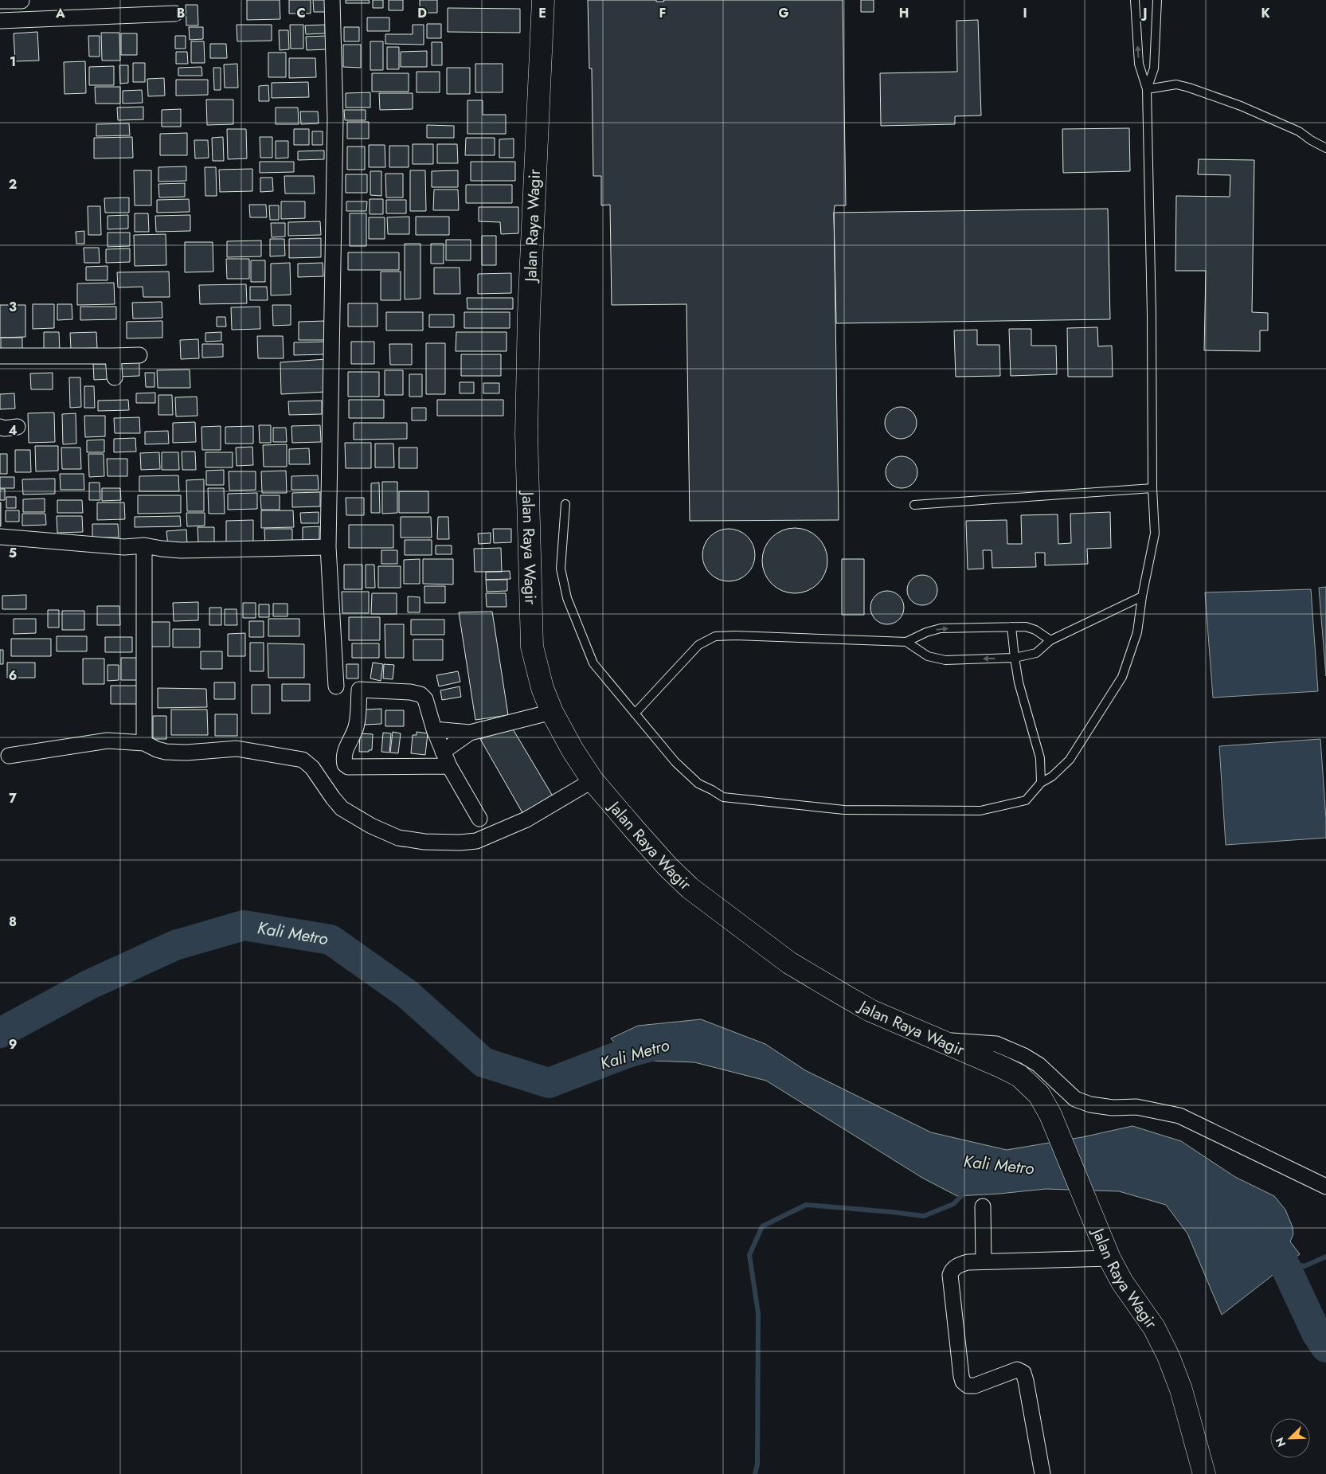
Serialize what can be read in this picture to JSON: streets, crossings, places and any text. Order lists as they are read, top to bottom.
{
  "streets": {
    "main road": ["Jalan Raya Wagir"]
  },
  "water": ["Kali Metro"],
  "north": "bottom left",
  "grid": {
    "columns": [
      "A",
      "B",
      "C",
      "D",
      "E",
      "F",
      "G",
      "H",
      "I",
      "J",
      "K"
    ],
    "rows": [
      "1",
      "2",
      "3",
      "4",
      "5",
      "6",
      "7",
      "8",
      "9"
    ]
  }
}
